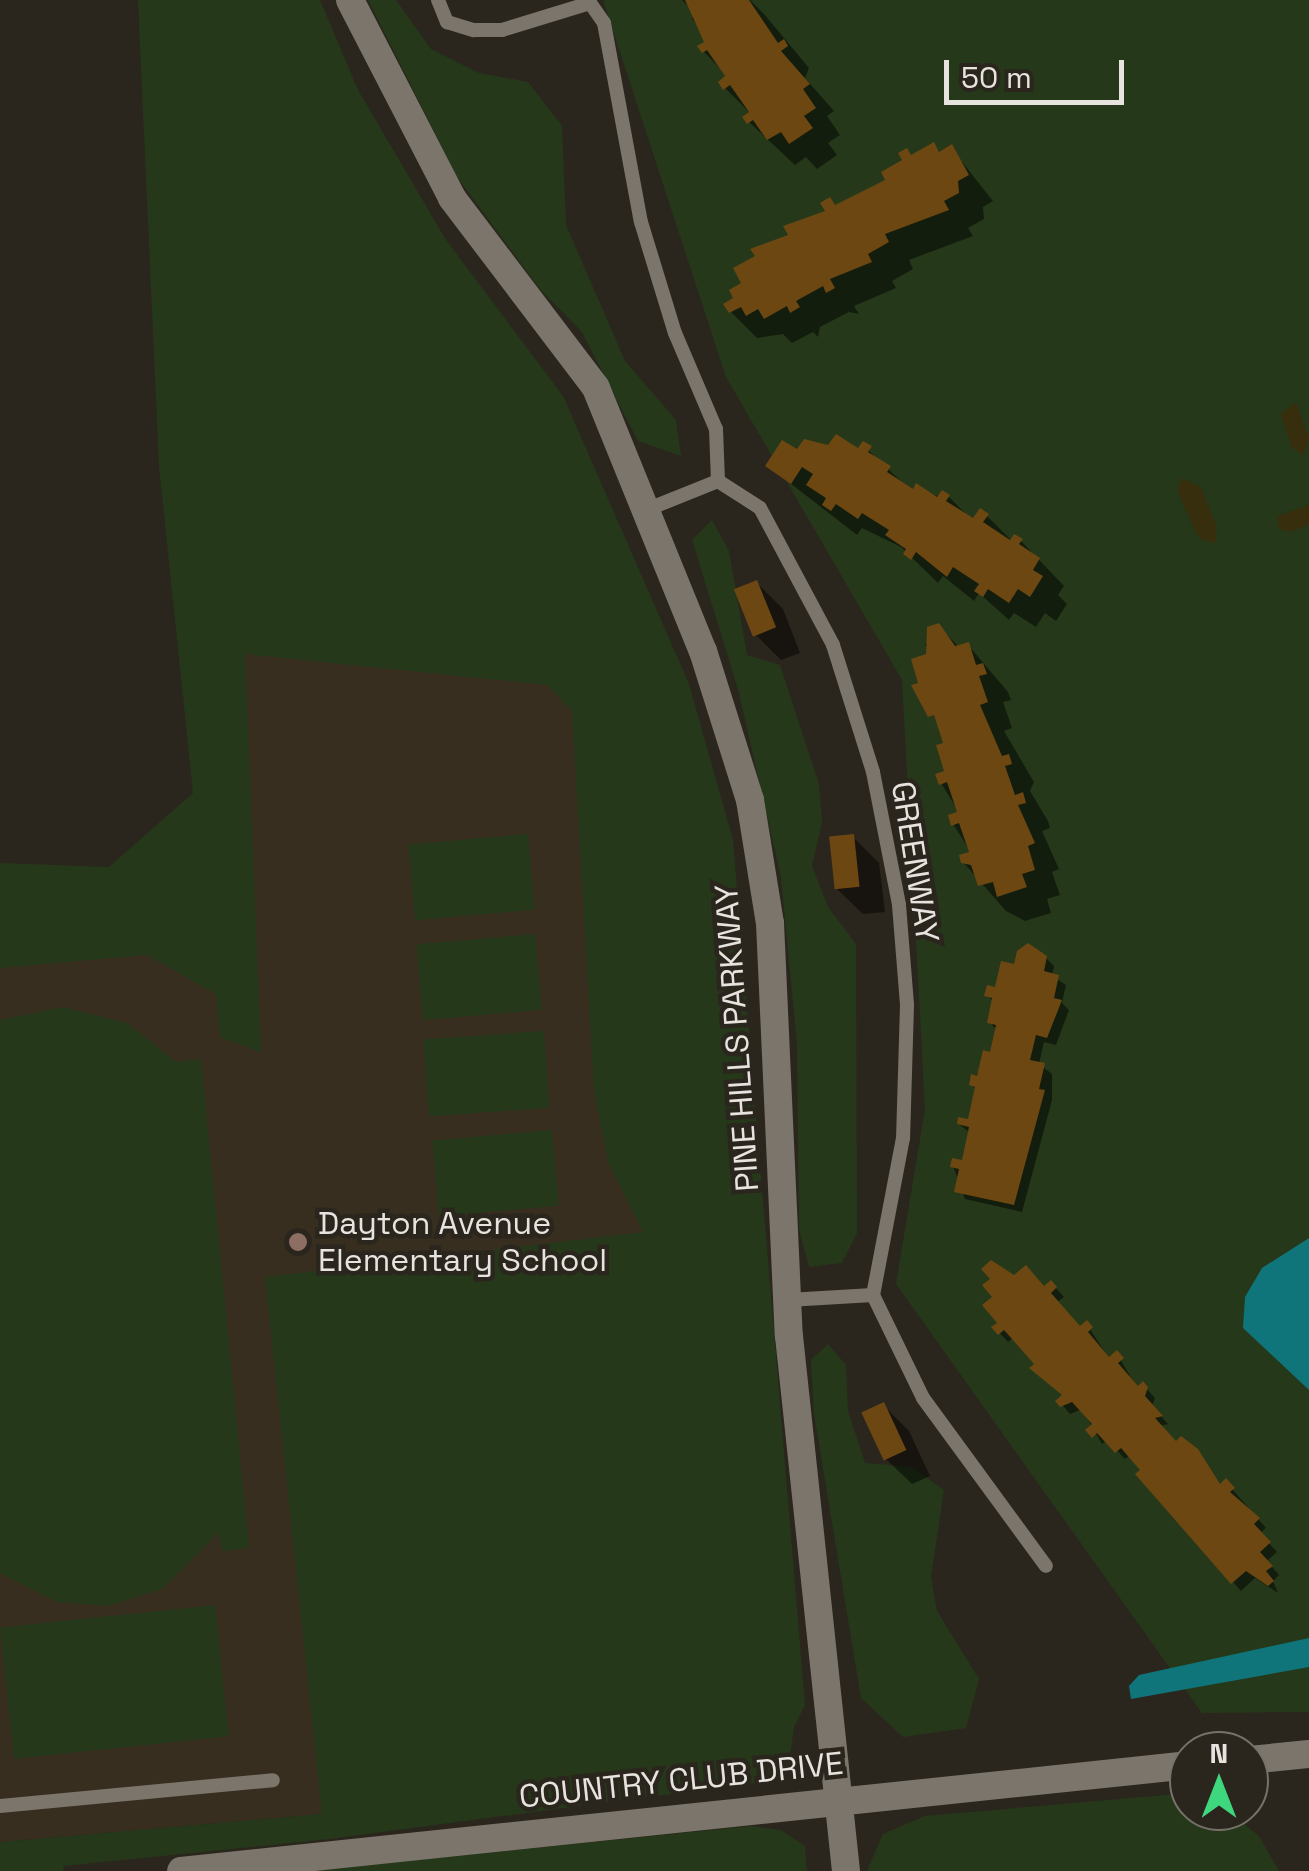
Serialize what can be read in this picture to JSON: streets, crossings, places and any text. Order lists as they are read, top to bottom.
{
  "streets": {
    "street": ["PINE HILLS PARKWAY", "COUNTRY CLUB DRIVE"],
    "lane": ["GREENWAY"]
  },
  "crossings": [
    ["PINE HILLS PARKWAY", "COUNTRY CLUB DRIVE"]
  ],
  "places": ["Dayton Avenue Elementary School"],
  "scale_bar": "50 m",
  "north": "top"
}
